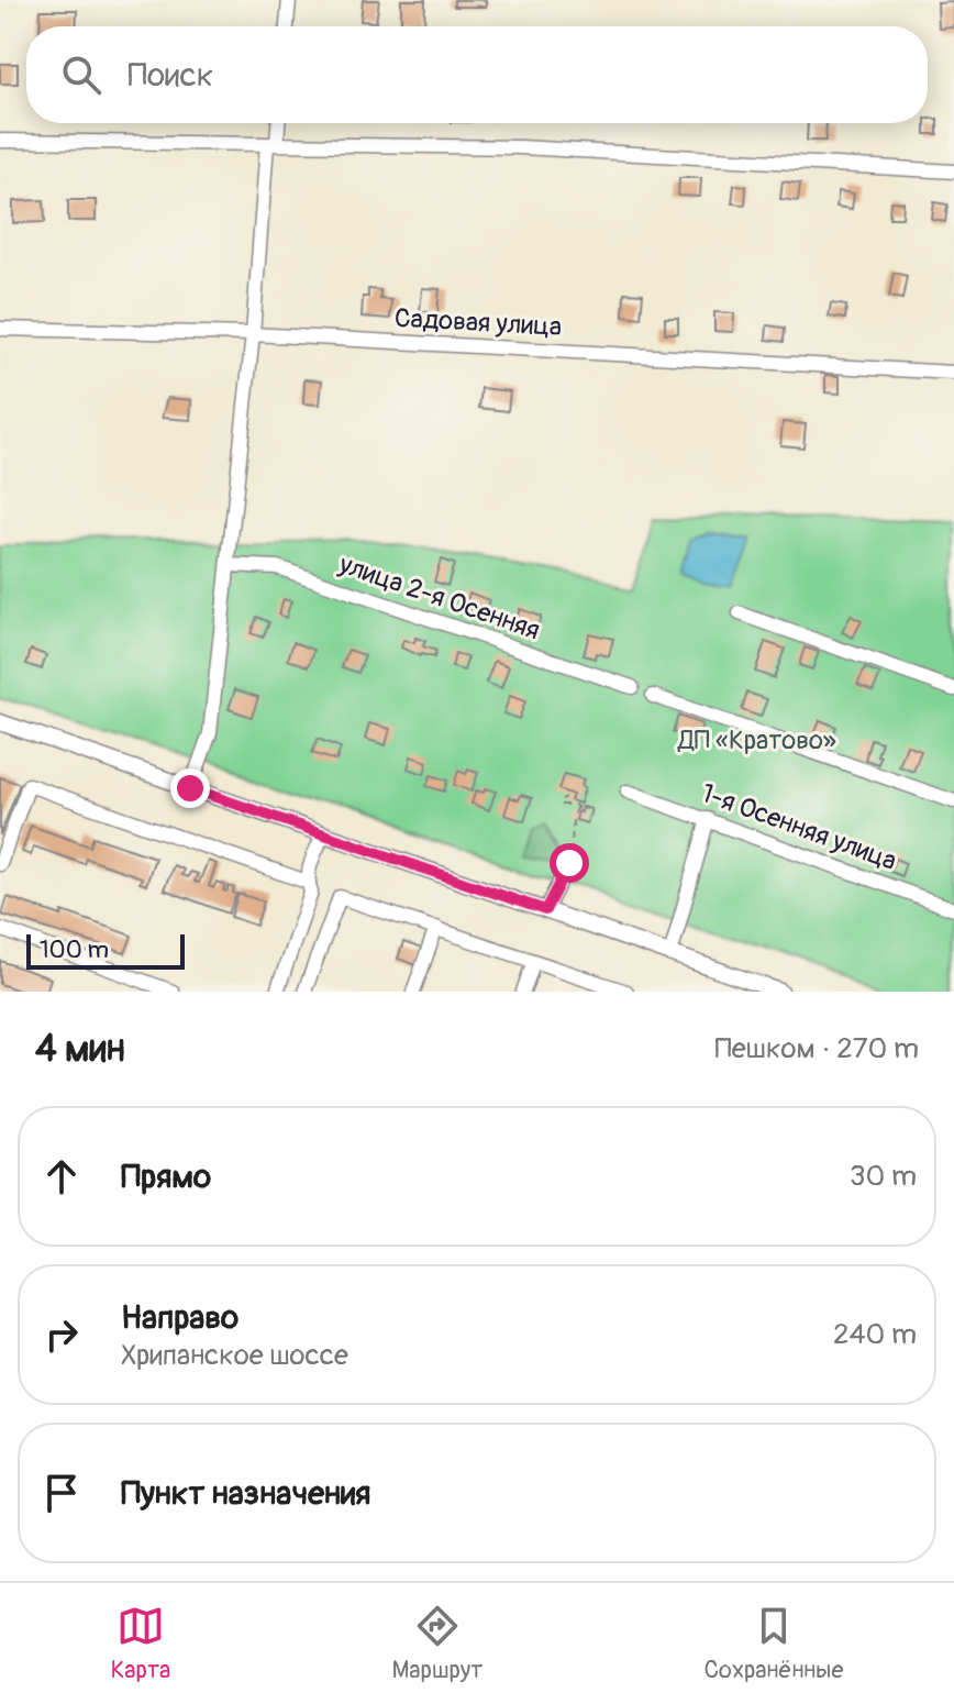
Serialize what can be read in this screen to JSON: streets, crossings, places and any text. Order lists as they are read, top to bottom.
{
  "streets": {
    "street": ["Садовая улица", "улица 2-я Осенняя", "1-я Осенняя улица"]
  },
  "parks": ["ДП «Кратово»"],
  "scale_bar": "100 m",
  "page": {
    "search": "Поиск",
    "scale": "100 m",
    "heading": ["4 мин", "Пешком · 270 m"],
    "list": [
      ["Прямо", "30 m"],
      ["Направо", "Хрипанское шоссе", "240 m"],
      "Пункт назначения"
    ],
    "nav": ["Карта", "Маршрут", "Сохранённые"]
  }
}
